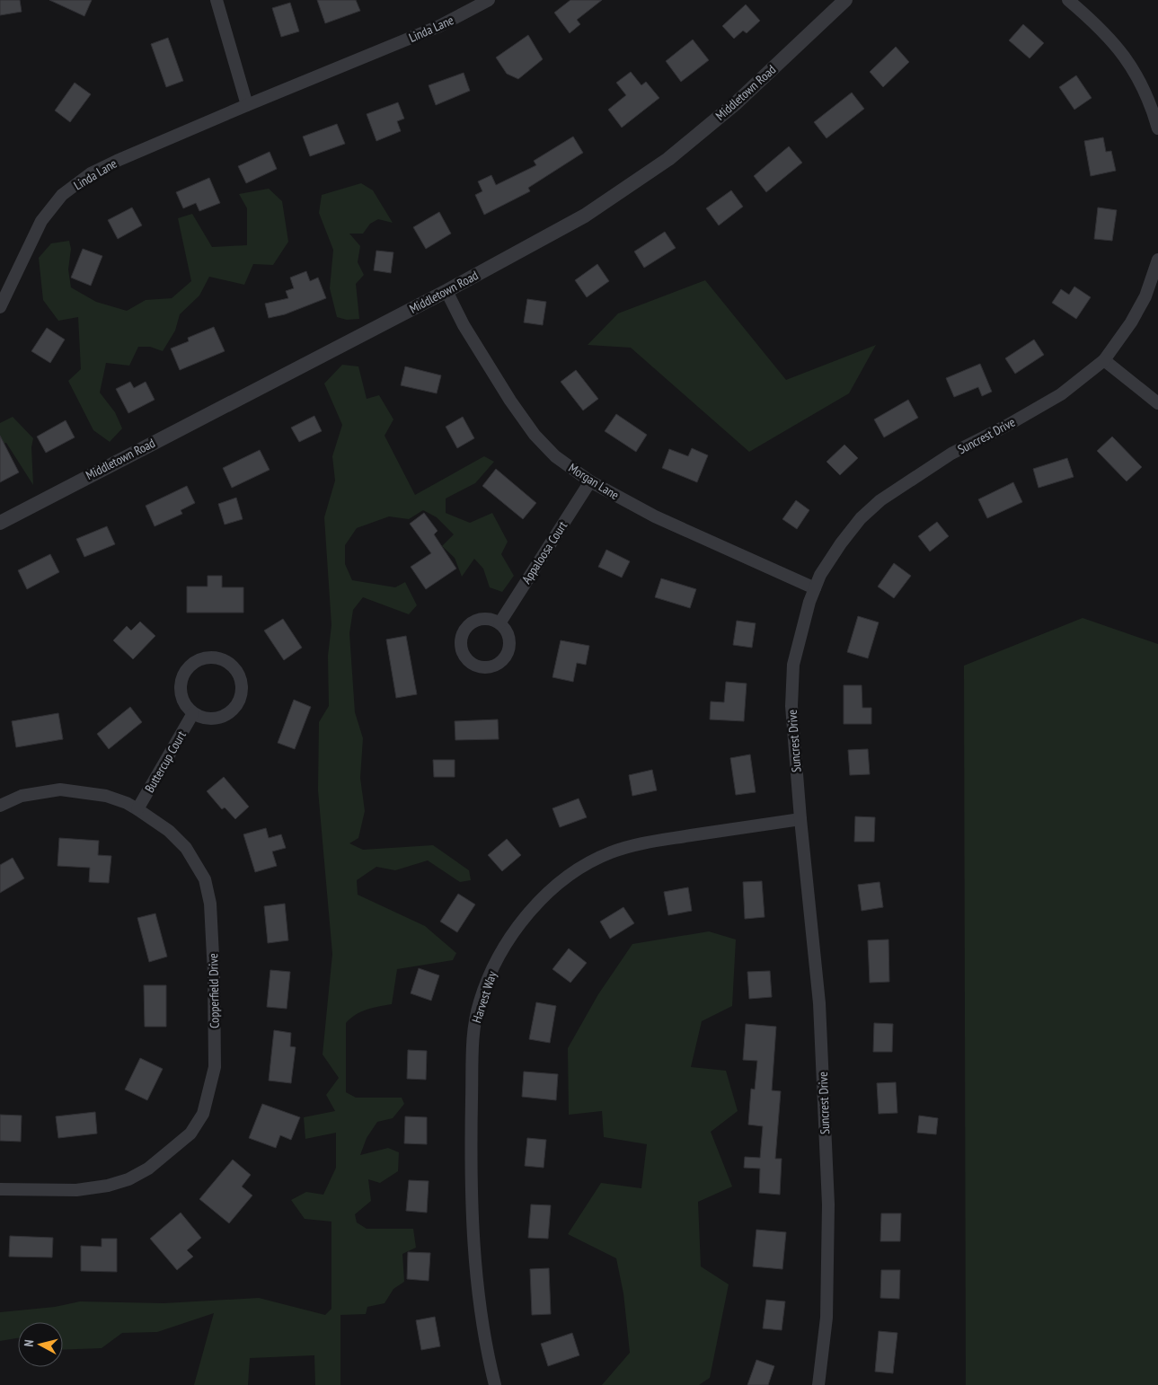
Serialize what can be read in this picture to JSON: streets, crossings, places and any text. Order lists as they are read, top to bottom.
{
  "streets": {
    "street": [
      "Linda Lane",
      "Middletown Road",
      "Suncrest Drive",
      "Morgan Lane",
      "Appaloosa Court",
      "Buttercup Court",
      "Copperfield Drive",
      "Harvest Way"
    ]
  },
  "crossings": [
    ["Middletown Road", "Morgan Lane"],
    ["Suncrest Drive", "Morgan Lane"],
    ["Suncrest Drive", "Harvest Way"],
    ["Morgan Lane", "Appaloosa Court"],
    ["Buttercup Court", "Copperfield Drive"]
  ],
  "north": "left"
}
